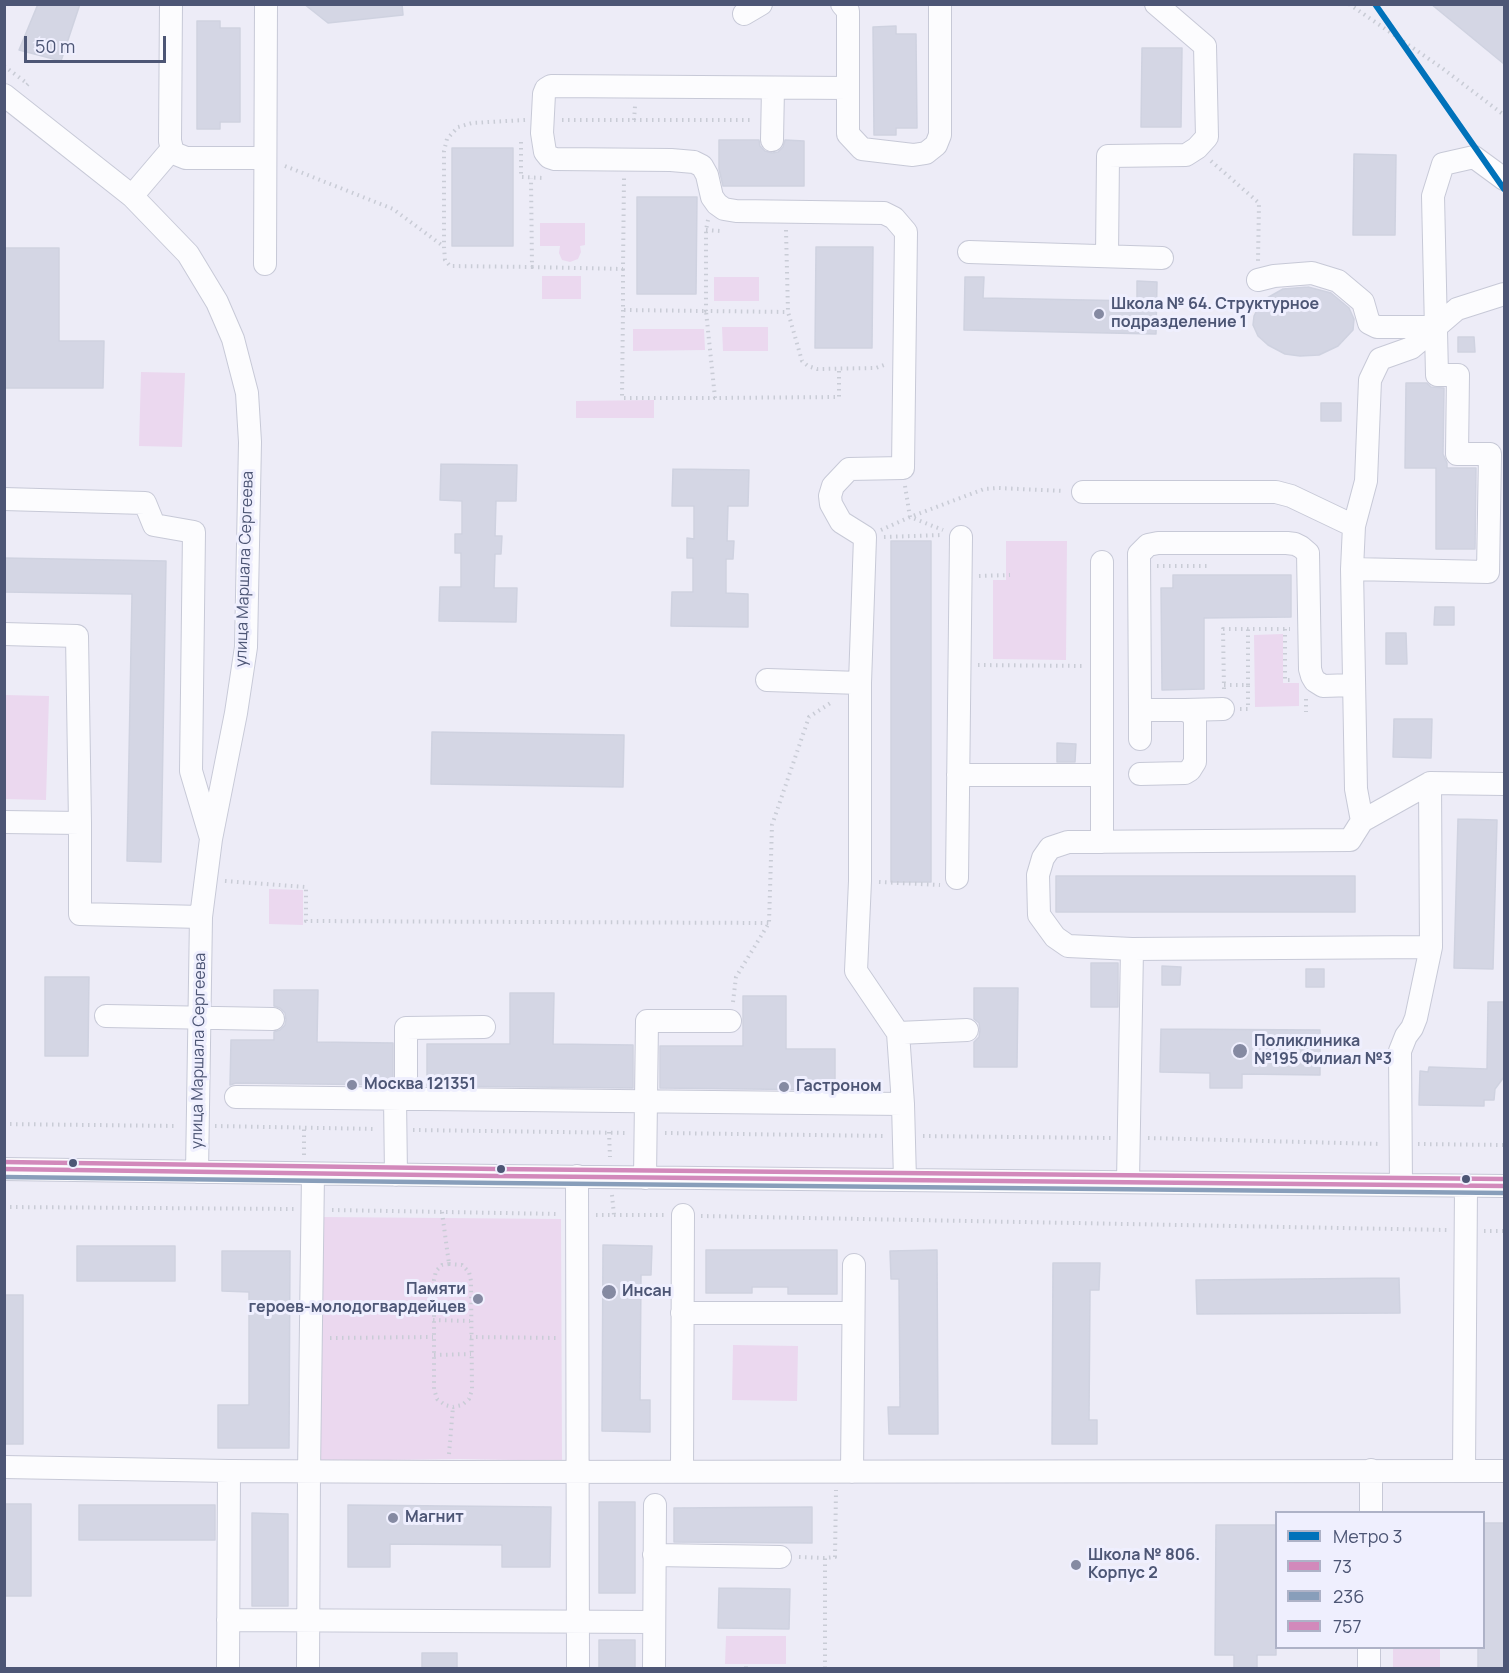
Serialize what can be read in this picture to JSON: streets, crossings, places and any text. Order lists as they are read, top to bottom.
{
  "streets": {
    "street": ["улица Маршала Сергеева"]
  },
  "places": [
    "Школа № 64. Структурное подразделение 1",
    "Поликлиника №195 Филиал №3",
    "Москва 121351",
    "Гастроном",
    "Инсан",
    "Памяти героев-молодогвардейцев",
    "Магнит",
    "Школа № 806. Корпус 2"
  ],
  "lines": [
    "metro line 3",
    "transit line 757",
    "transit line 73",
    "transit line 236"
  ],
  "legend": [
    "Метро 3",
    "73",
    "236",
    "757"
  ],
  "scale_bar": "50 m"
}
